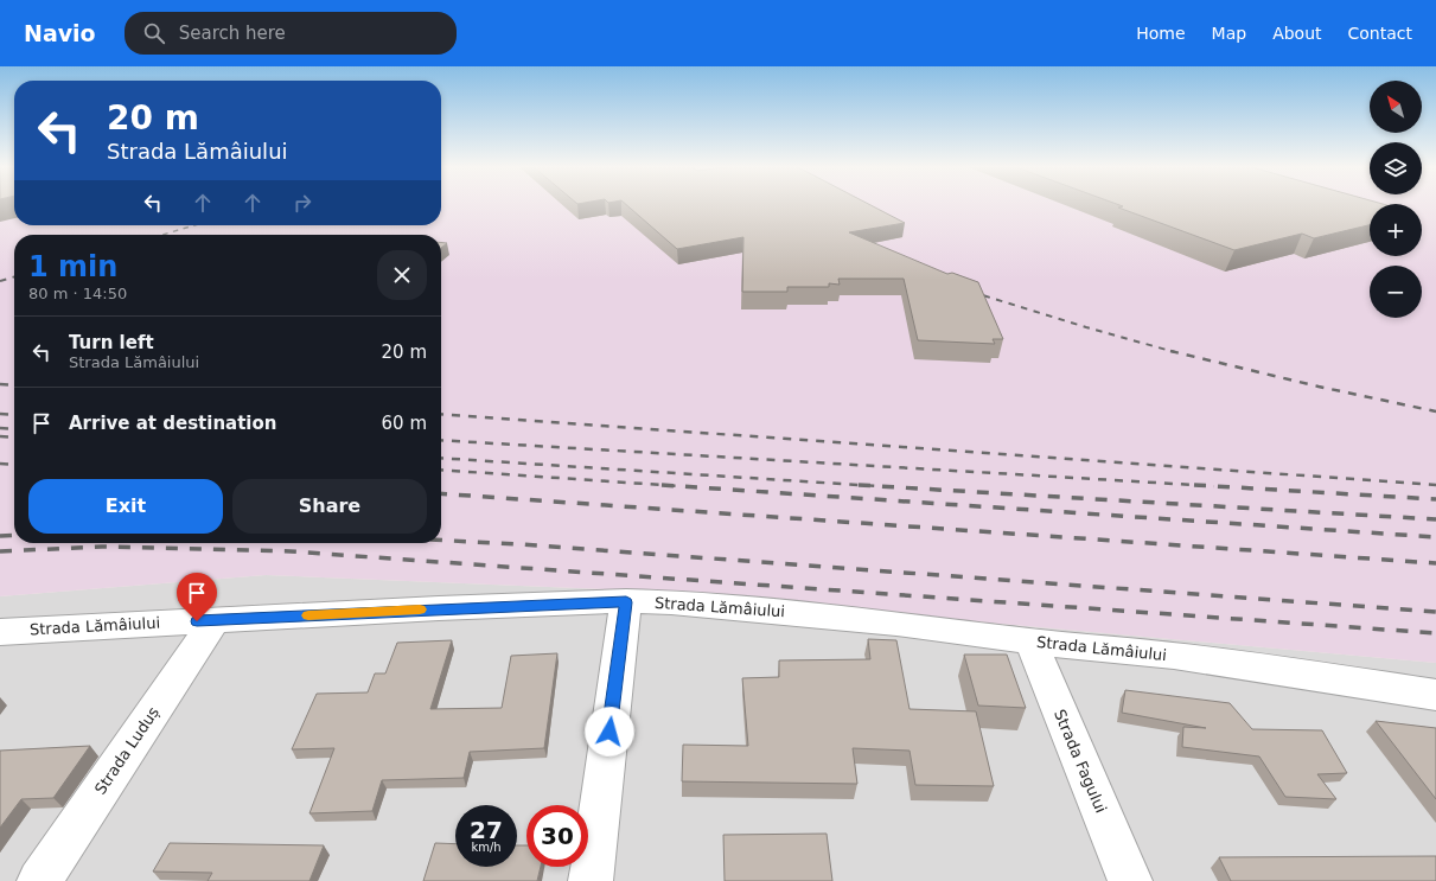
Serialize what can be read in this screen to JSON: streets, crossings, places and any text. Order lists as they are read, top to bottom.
{
  "streets": {
    "street": ["Strada Lămâiului", "Strada Luduș", "Strada Fagului"]
  },
  "crossings": [
    ["Strada Lămâiului", "Strada Luduș"],
    ["Strada Lămâiului", "Strada Fagului"]
  ],
  "north": "top left",
  "page": {
    "header": "Navio",
    "search": "Search here",
    "nav": [
      "Home",
      "Map",
      "About",
      "Contact"
    ],
    "map_buttons": ["+", "−"],
    "turn": ["20 m", "Strada Lămâiului"],
    "heading": ["1 min", "80 m · 14:50"],
    "list": [
      {
        "name": "Turn left",
        "note": "Strada Lămâiului",
        "value": "20 m"
      },
      {
        "name": "Arrive at destination",
        "value": "60 m"
      }
    ],
    "buttons": ["Exit", "Share"],
    "speed": "27 km/h",
    "limit": "30"
  }
}
